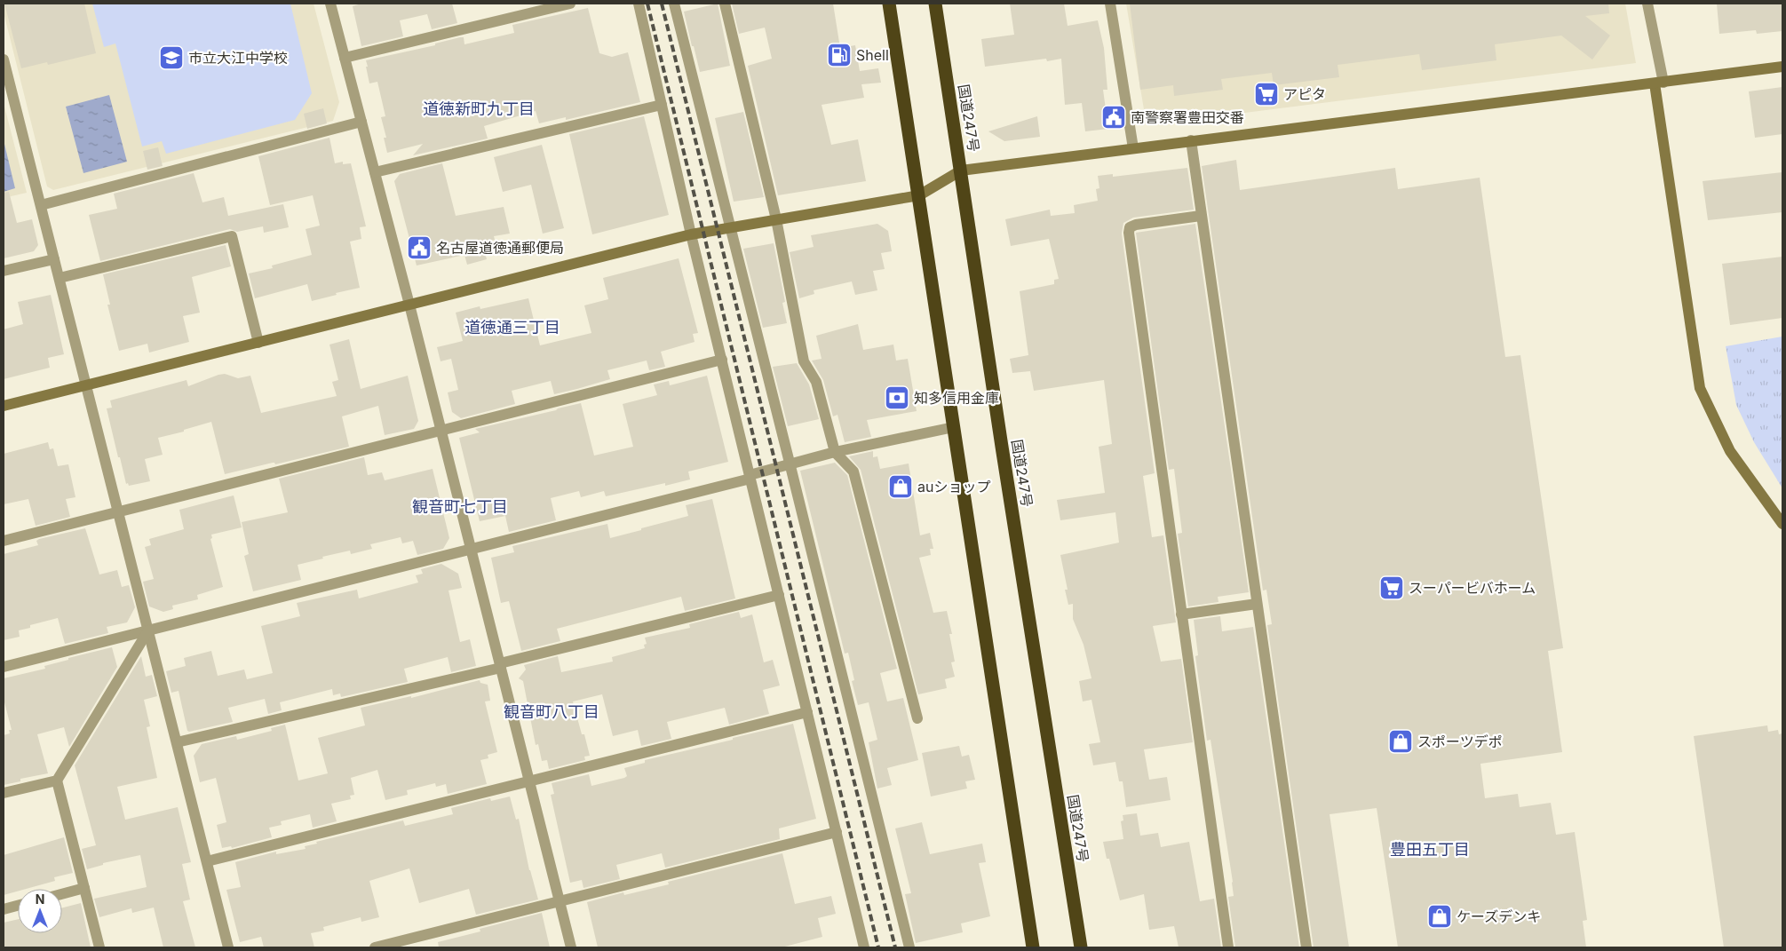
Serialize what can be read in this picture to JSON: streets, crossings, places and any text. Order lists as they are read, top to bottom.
{
  "streets": {
    "highway": ["国道247号"]
  },
  "districts": [
    "道徳新町九丁目",
    "道徳通三丁目",
    "観音町七丁目",
    "観音町八丁目",
    "豊田五丁目"
  ],
  "places": {
    "fuel station": ["Shell"],
    "school or university": ["市立大江中学校"],
    "supermarket": ["アピタ", "スーパービバホーム"],
    "public building": ["南警察署豊田交番", "名古屋道徳通郵便局"],
    "bank": ["知多信用金庫"],
    "shop": ["auショップ", "スポーツデポ", "ケーズデンキ"]
  },
  "north": "top"
}
